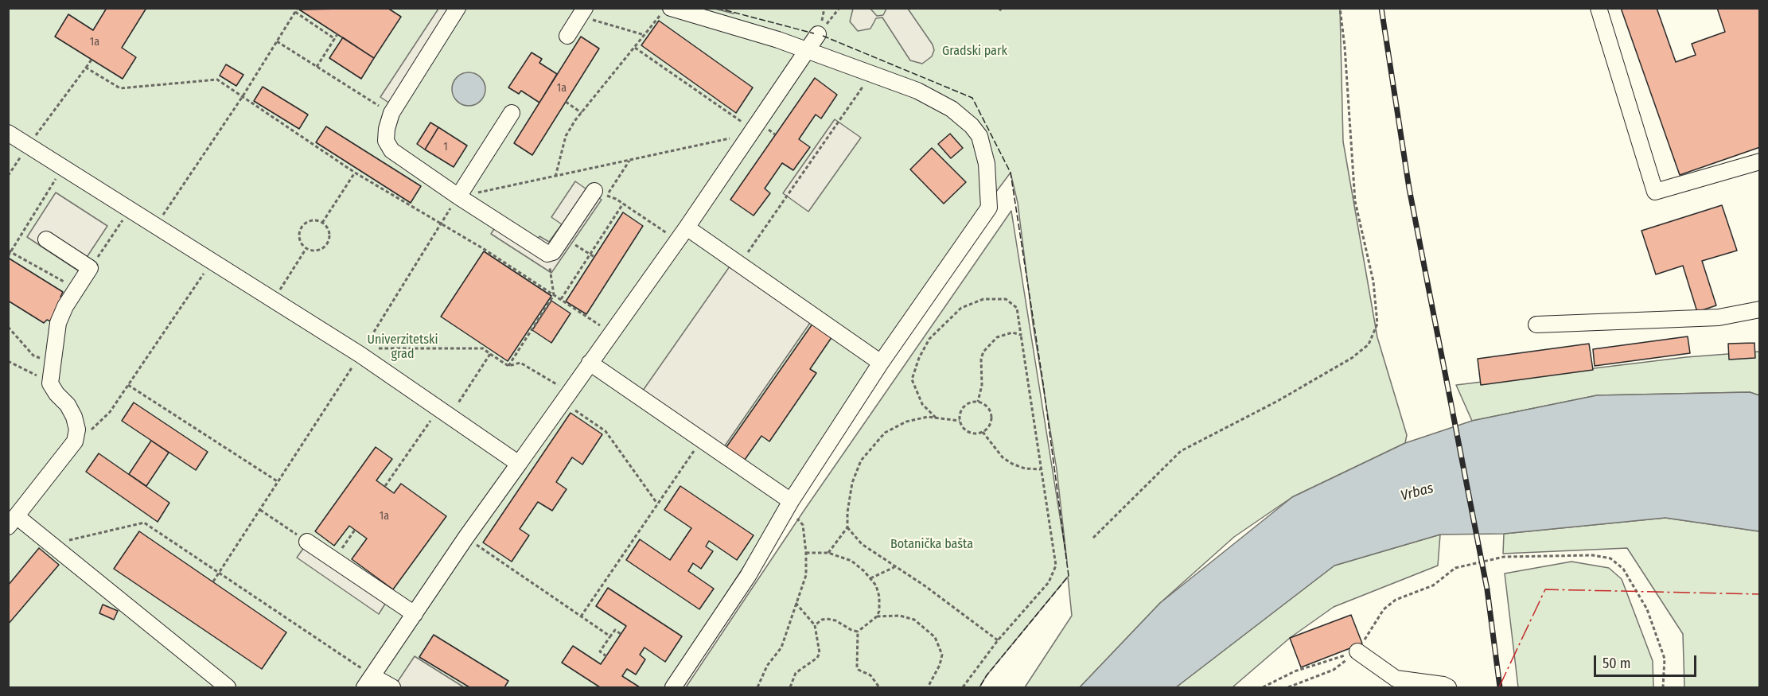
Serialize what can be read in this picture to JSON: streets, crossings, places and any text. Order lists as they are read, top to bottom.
{
  "water": ["Vrbas"],
  "parks": ["Gradski park", "Univerzitetski grad", "Botanička bašta"],
  "house_numbers": [
    "1a",
    "1а",
    "1",
    "1a"
  ],
  "scale_bar": "50 m"
}
